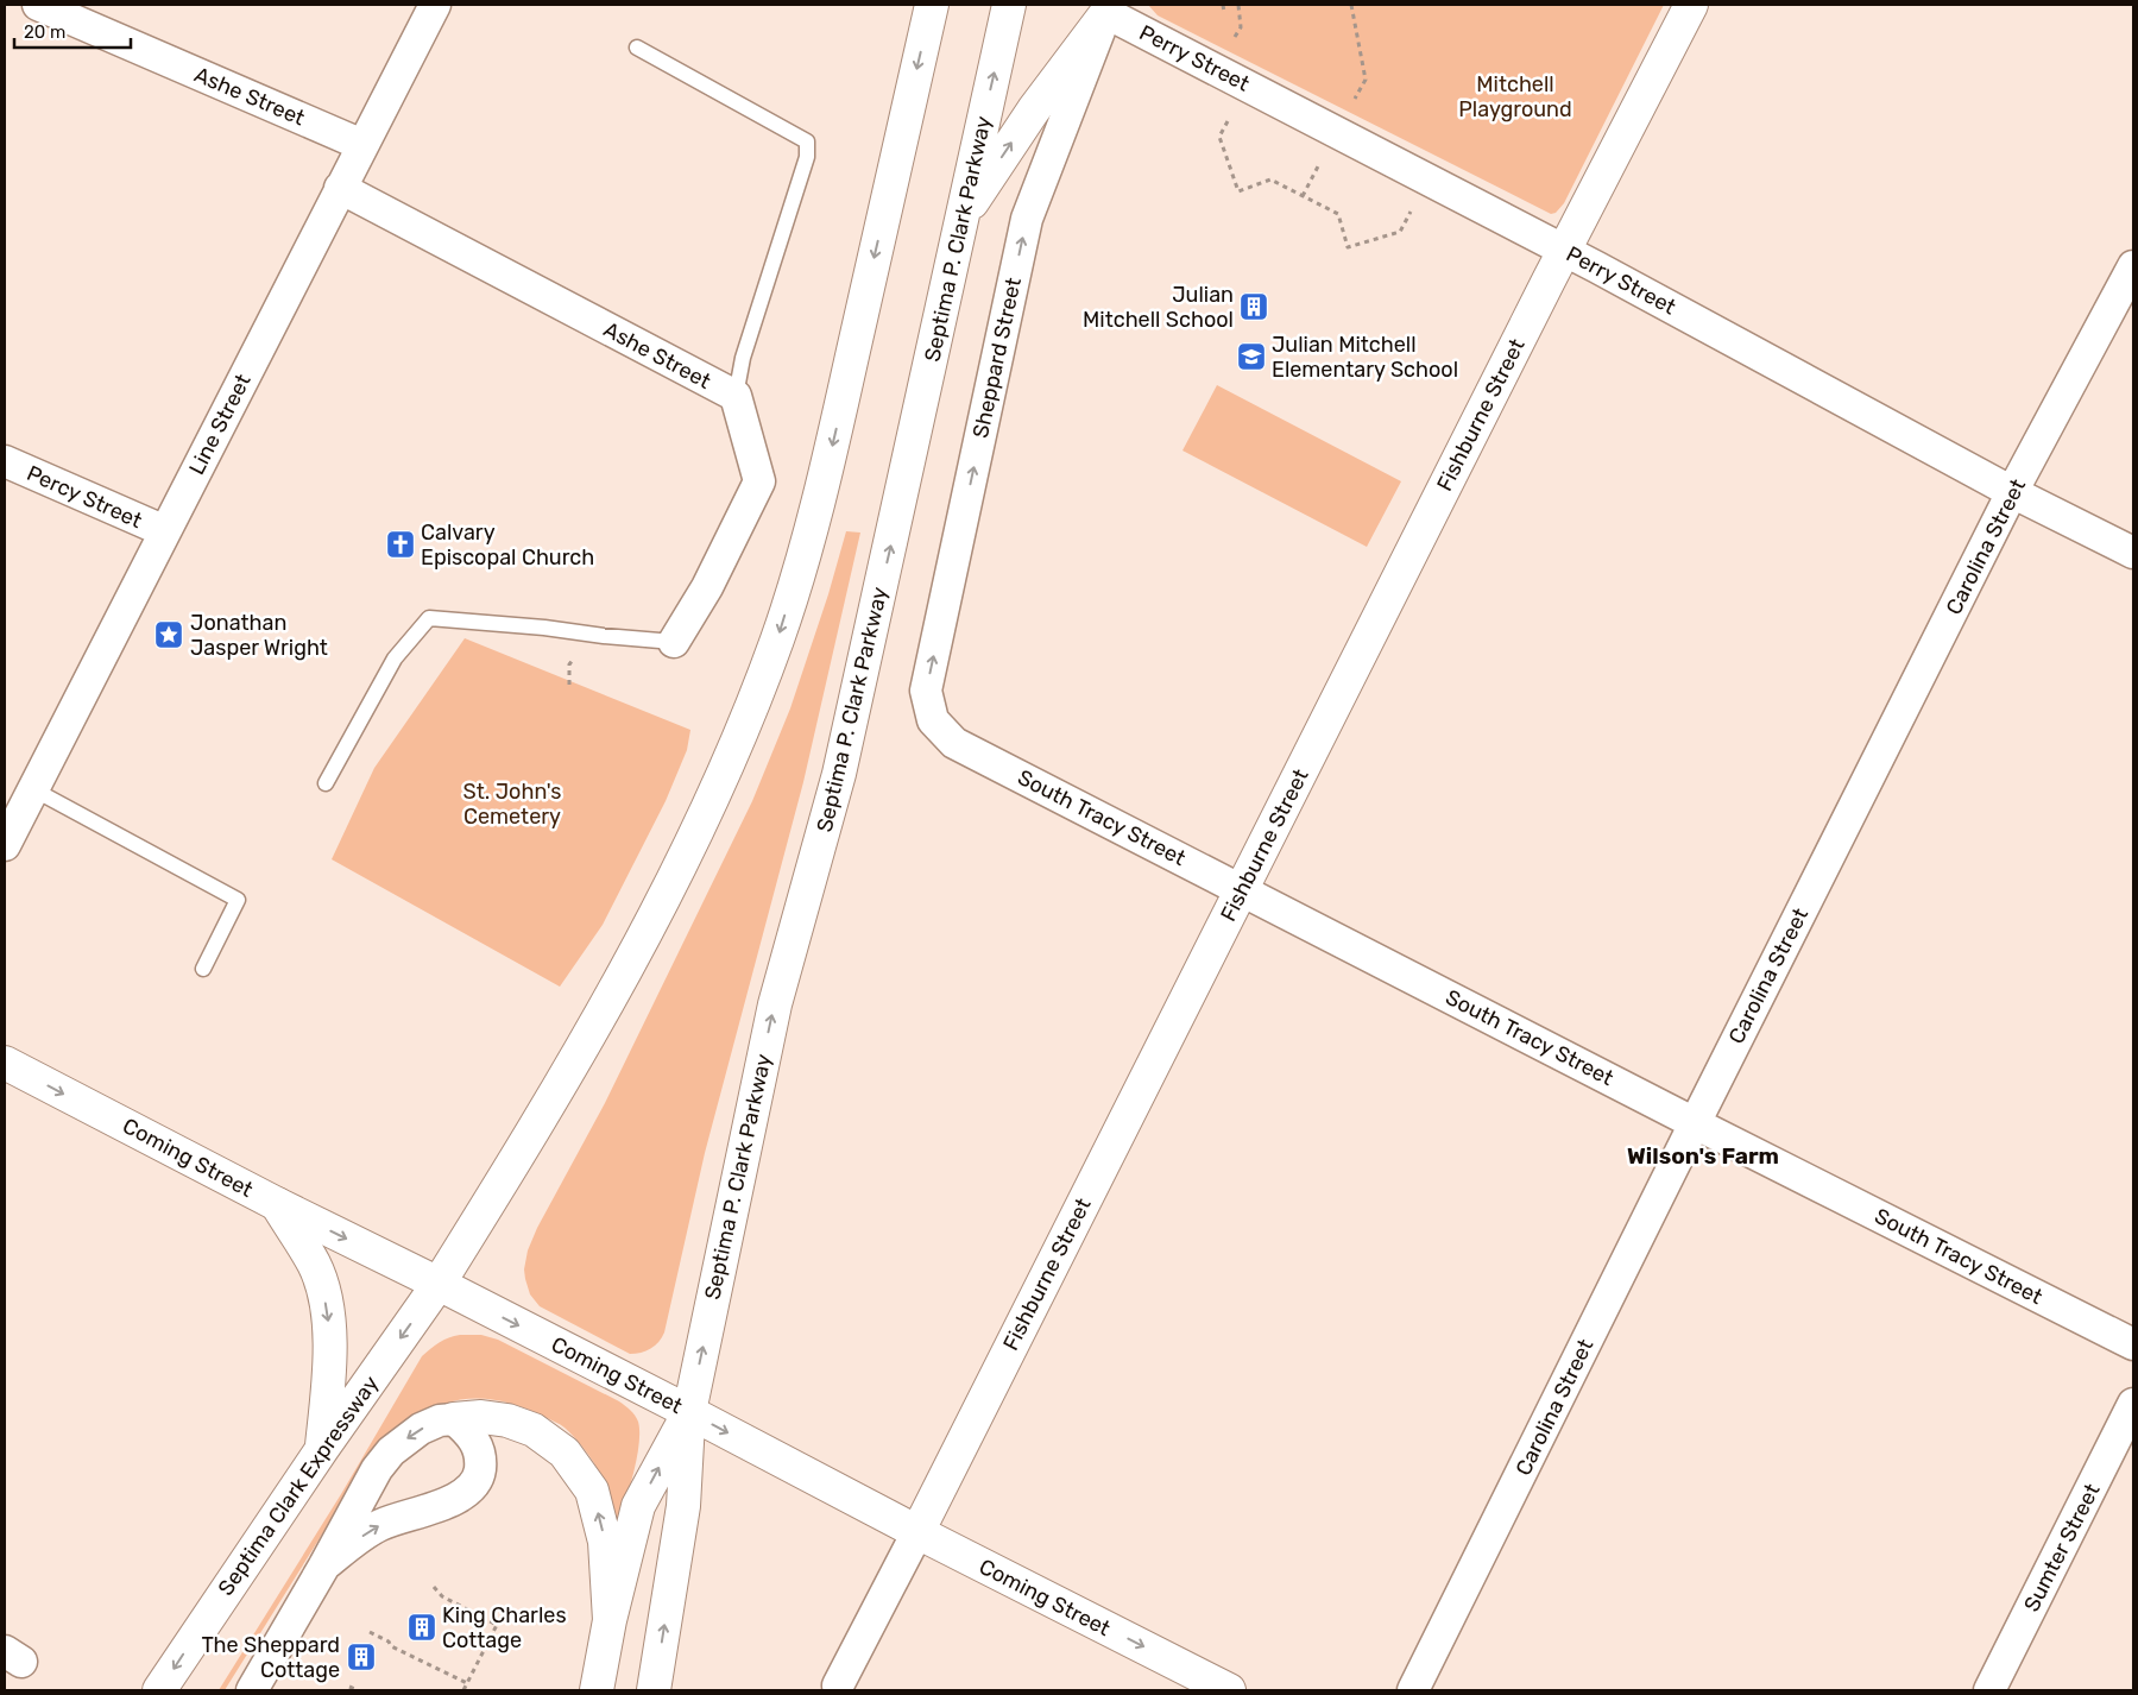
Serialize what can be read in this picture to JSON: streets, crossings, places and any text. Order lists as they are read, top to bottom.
{
  "streets": {
    "main road": [
      "Septima P. Clark Parkway",
      "Fishburne Street",
      "Coming Street",
      "Septima Clark Expressway"
    ],
    "street": [
      "Perry Street",
      "Ashe Street",
      "Sheppard Street",
      "Line Street",
      "Percy Street",
      "Carolina Street",
      "South Tracy Street",
      "Sumter Street"
    ]
  },
  "crossings": [
    ["Perry Street", "Sheppard Street"],
    ["Perry Street", "Fishburne Street"],
    ["Perry Street", "Carolina Street"],
    ["Ashe Street", "Line Street"],
    ["Septima P. Clark Parkway", "Coming Street"],
    ["Sheppard Street", "South Tracy Street"],
    ["Fishburne Street", "South Tracy Street"],
    ["Fishburne Street", "Coming Street"],
    ["Line Street", "Percy Street"],
    ["Carolina Street", "South Tracy Street"],
    ["Coming Street", "Septima Clark Expressway"]
  ],
  "one_way": ["Sheppard Street", "Coming Street", "Septima Clark Expressway"],
  "districts": ["Wilson's Farm"],
  "parks": ["Mitchell Playground", "St. John's Cemetery"],
  "places": {
    "building": ["Julian Mitchell School", "King Charles Cottage", "The Sheppard Cottage"],
    "school or university": ["Julian Mitchell Elementary School"],
    "church": ["Calvary Episcopal Church"],
    "place": ["Jonathan Jasper Wright"]
  },
  "scale_bar": "20 m"
}
